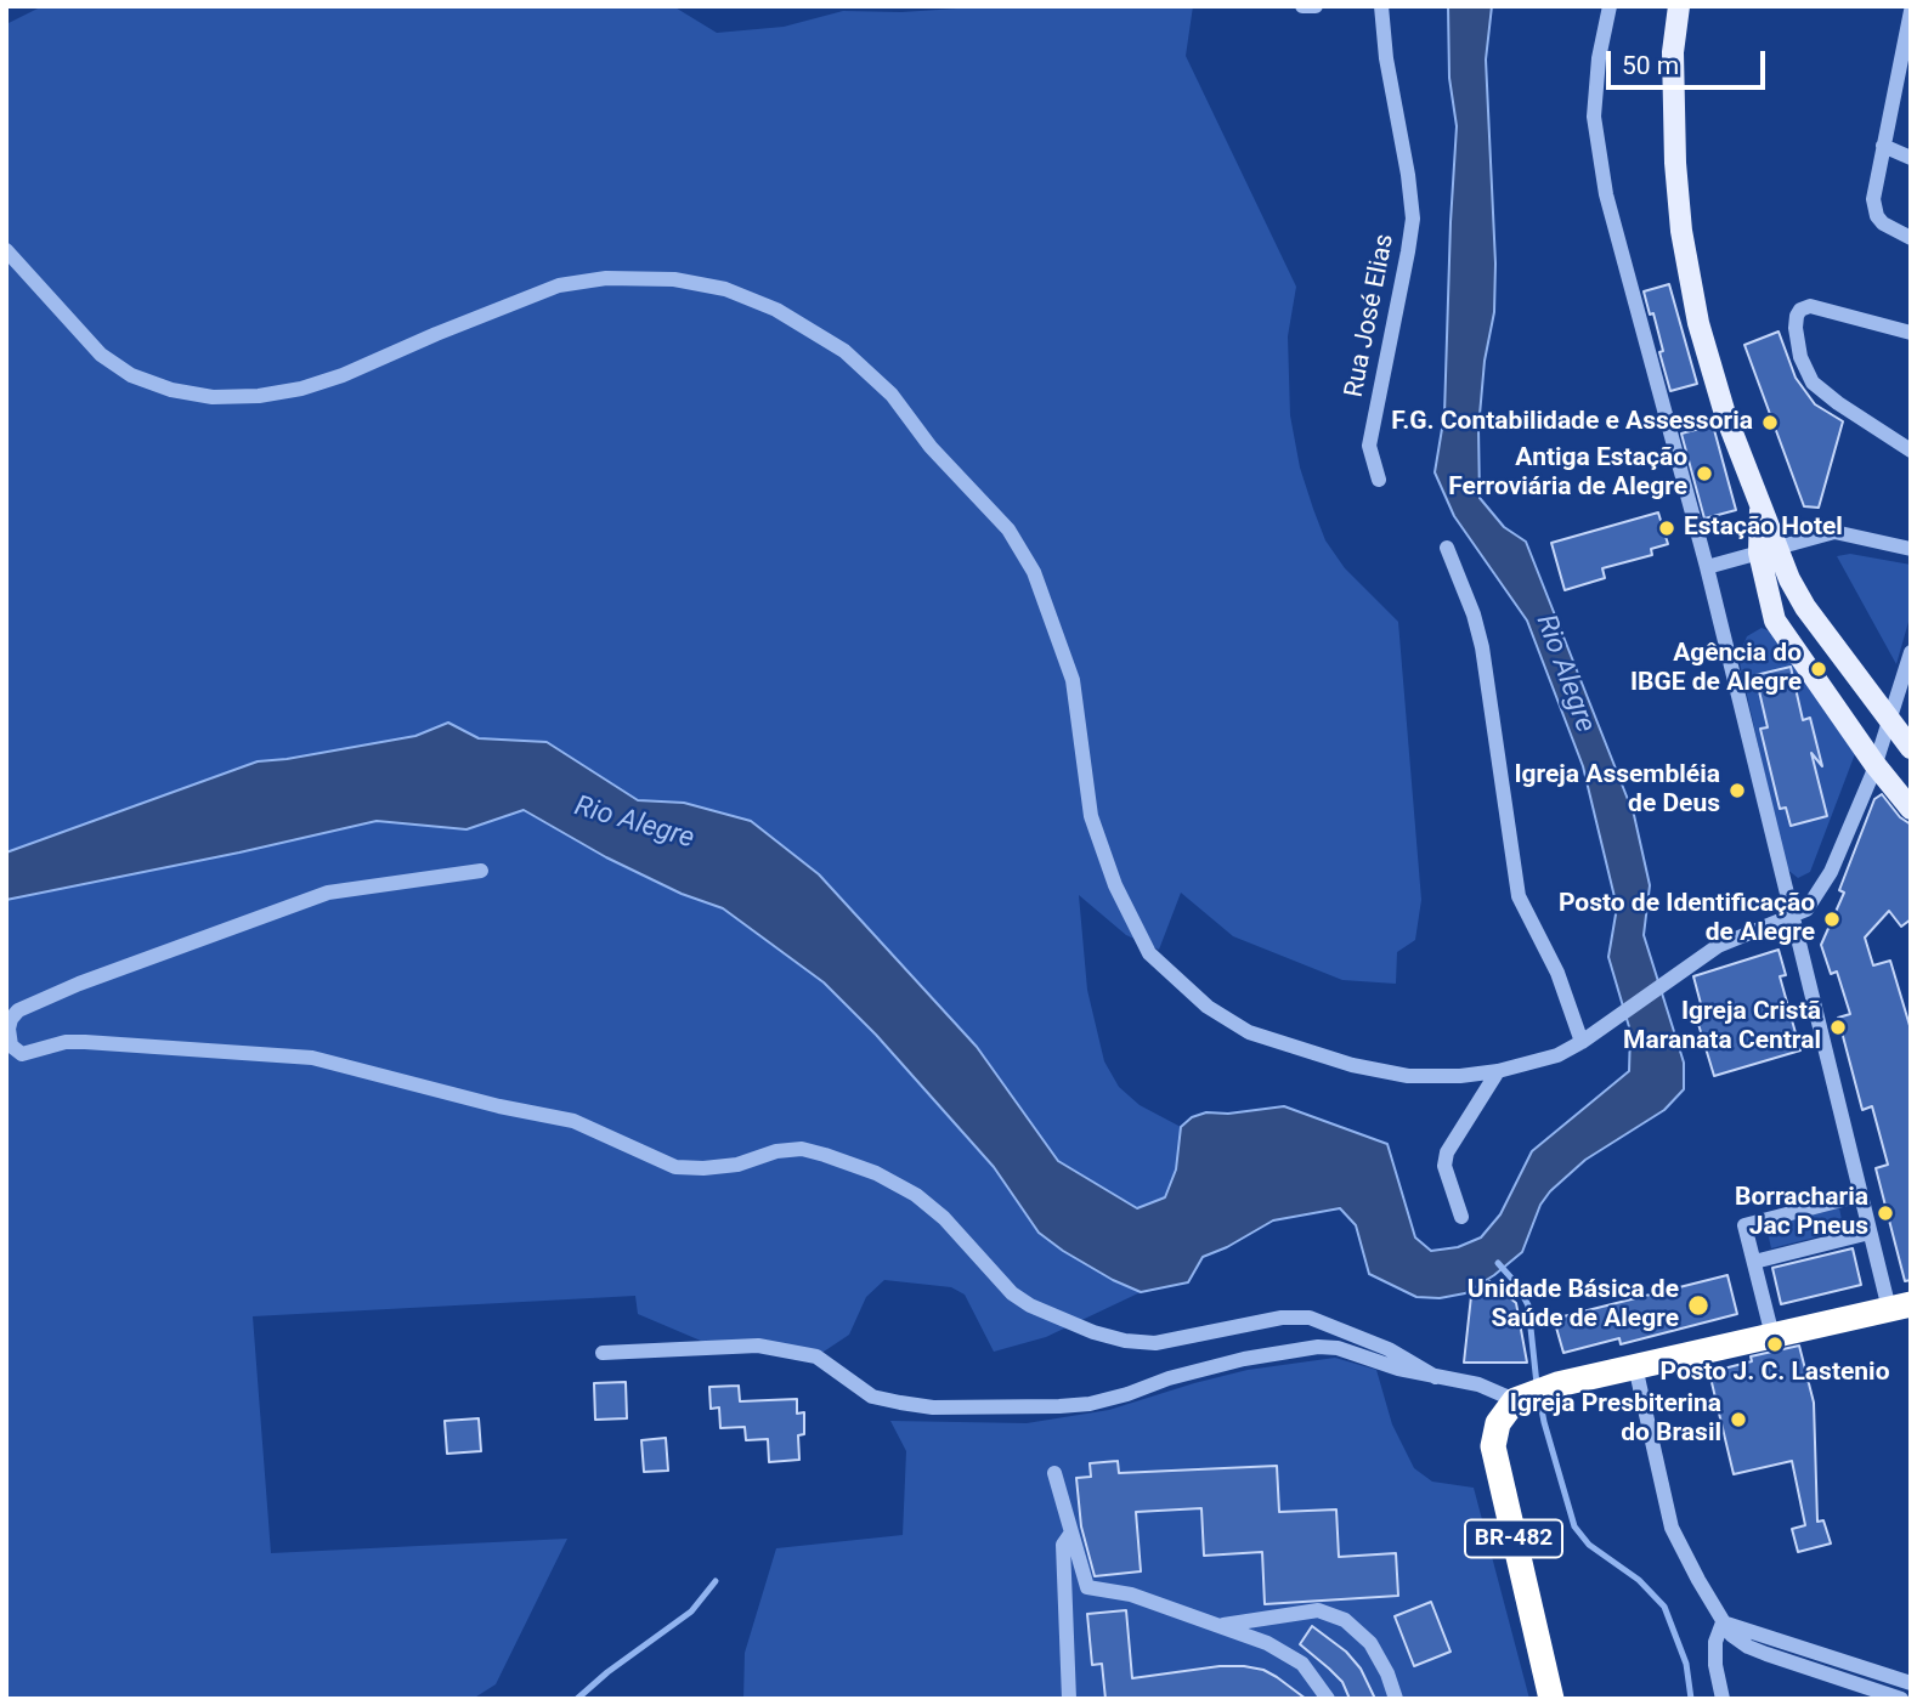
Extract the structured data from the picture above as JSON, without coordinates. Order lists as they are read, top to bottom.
{
  "streets": {
    "highway": ["BR-482"],
    "street": ["Rua José Elias"]
  },
  "water": ["Rio Alegre"],
  "places": [
    "F.G. Contabilidade e Assessoria",
    "Antiga Estação Ferroviária de Alegre",
    "Estação Hotel",
    "Agência do IBGE de Alegre",
    "Igreja Assembléia de Deus",
    "Posto de Identificação de Alegre",
    "Igreja Cristã Maranata Central",
    "Borracharia Jac Pneus",
    "Unidade Básica de Saúde de Alegre",
    "Posto J. C. Lastenio",
    "Igreja Presbiterina do Brasil"
  ],
  "scale_bar": "50 m"
}
